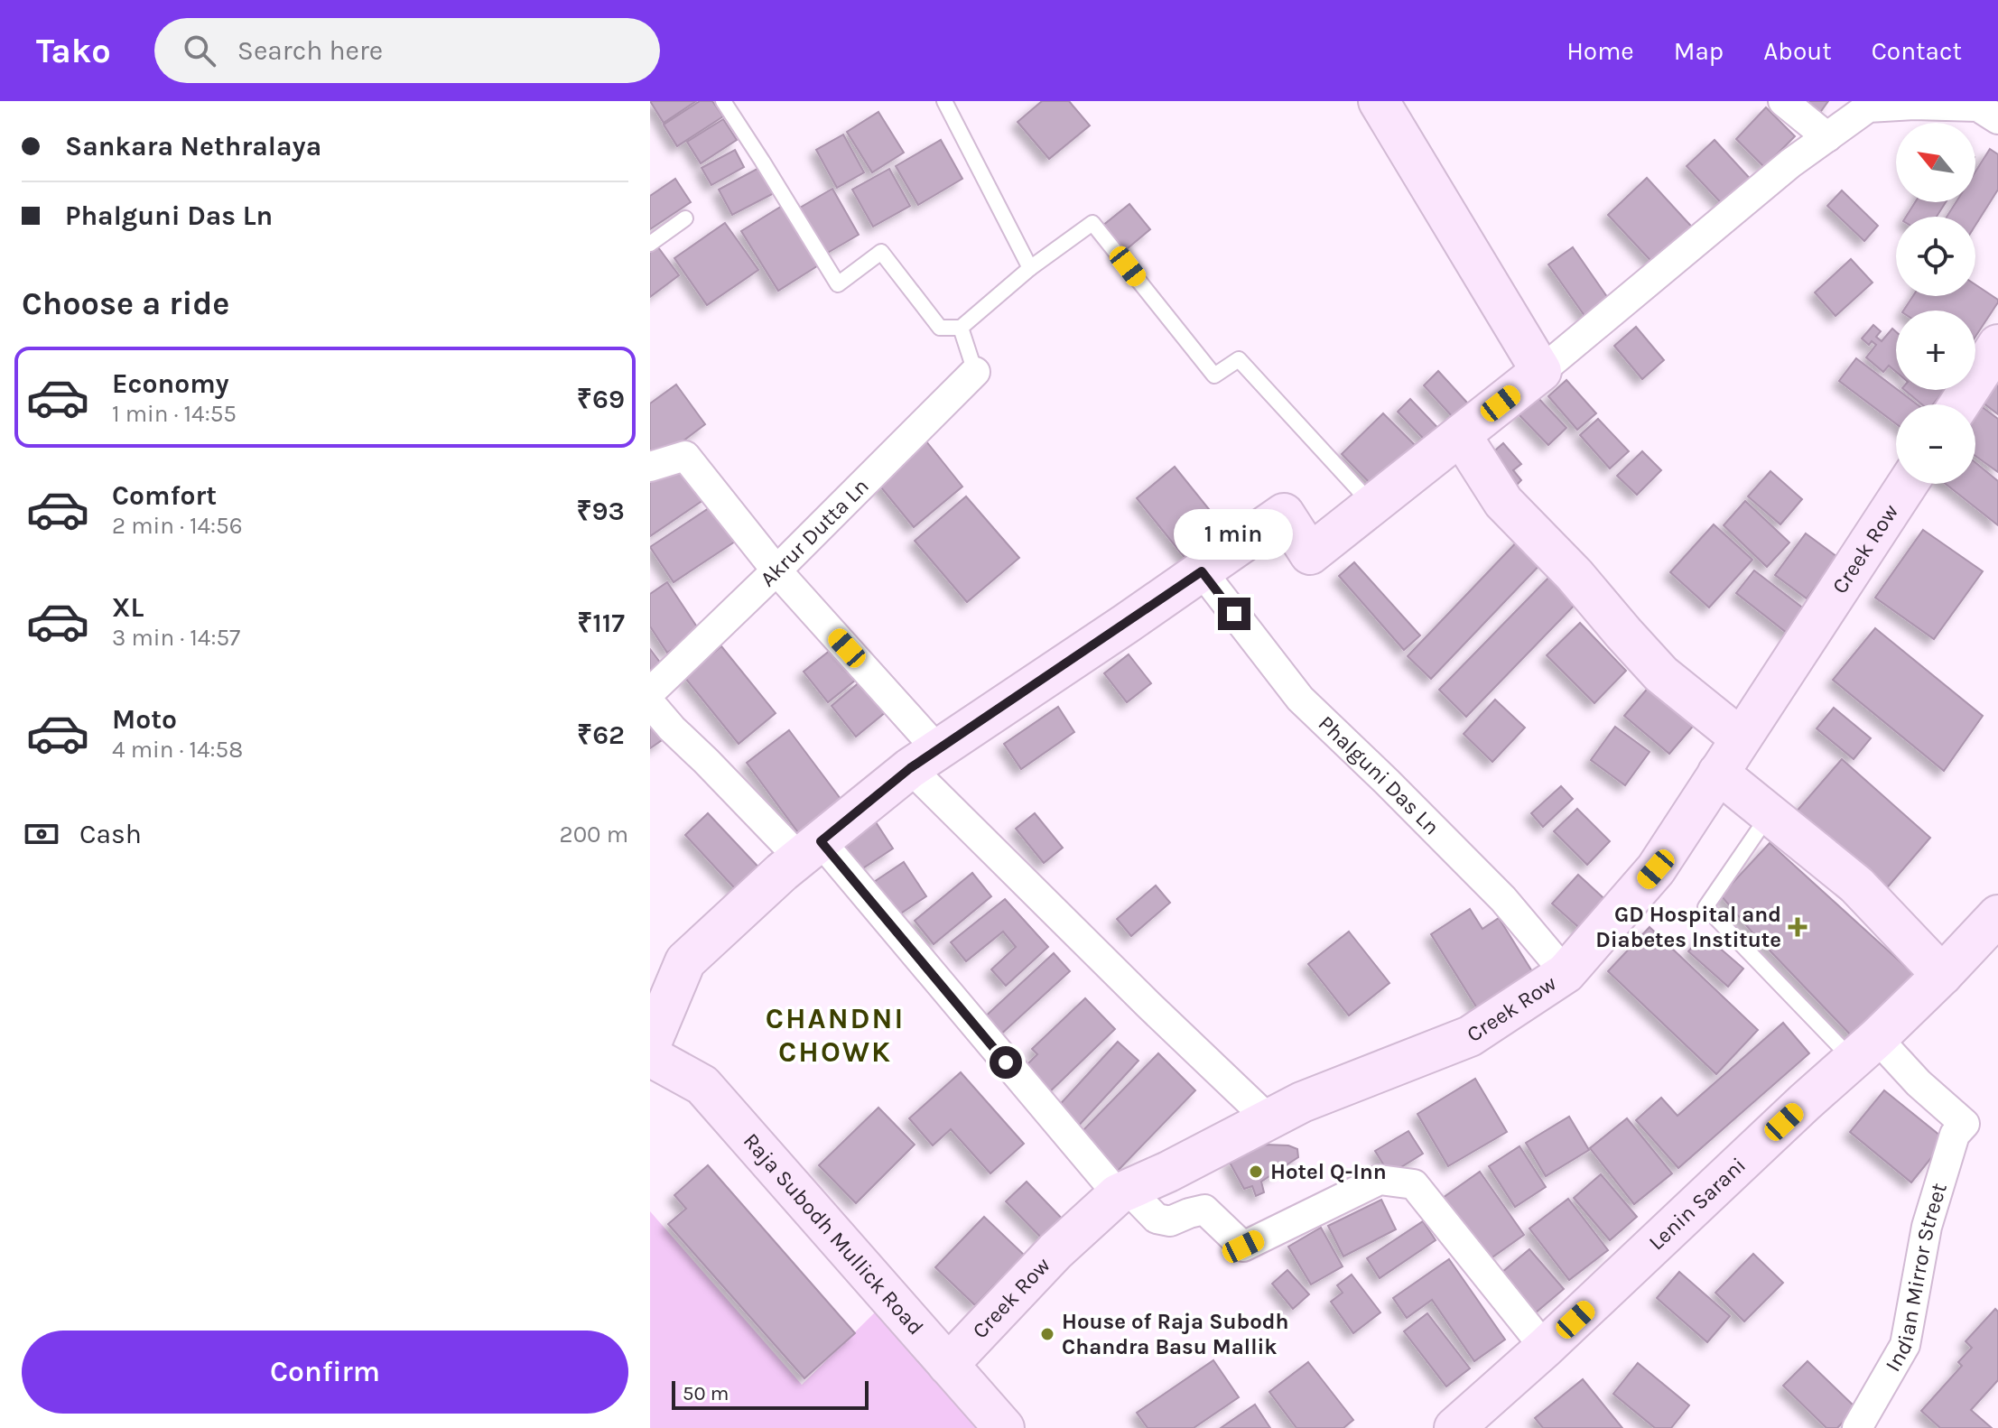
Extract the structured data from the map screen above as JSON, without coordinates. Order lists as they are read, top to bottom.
{
  "streets": {
    "street": [
      "Akrur Dutta Ln",
      "Creek Row",
      "Phalguni Das Ln",
      "Lenin Sarani",
      "Raja Subodh Mullick Road",
      "Indian Mirror Street"
    ]
  },
  "crossings": [
    ["Creek Row", "Phalguni Das Ln"],
    ["Creek Row", "Raja Subodh Mullick Road"],
    ["Lenin Sarani", "Indian Mirror Street"]
  ],
  "districts": ["CHANDNI CHOWK"],
  "places": {
    "health": ["GD Hospital and Diabetes Institute"],
    "other": ["Hotel Q-Inn", "House of Raja Subodh Chandra Basu Mallik"]
  },
  "scale_bar": "50 m",
  "north": "top left",
  "page": {
    "header": "Tako",
    "search": "Search here",
    "nav": [
      "Home",
      "Map",
      "About",
      "Contact"
    ],
    "banner": ["Sankara Nethralaya", "Phalguni Das Ln"],
    "map_buttons": ["+", "−"],
    "heading": "Choose a ride",
    "list": [
      {
        "name": "Economy",
        "note": "1 min · 14:55",
        "value": "₹69"
      },
      {
        "name": "Comfort",
        "note": "2 min · 14:56",
        "value": "₹93"
      },
      {
        "name": "XL",
        "note": "3 min · 14:57",
        "value": "₹117"
      },
      {
        "name": "Moto",
        "note": "4 min · 14:58",
        "value": "₹62"
      }
    ],
    "bubble": "1 min",
    "pay": ["Cash", "200 m"],
    "buttons": "Confirm",
    "scale": "50 m"
  }
}
